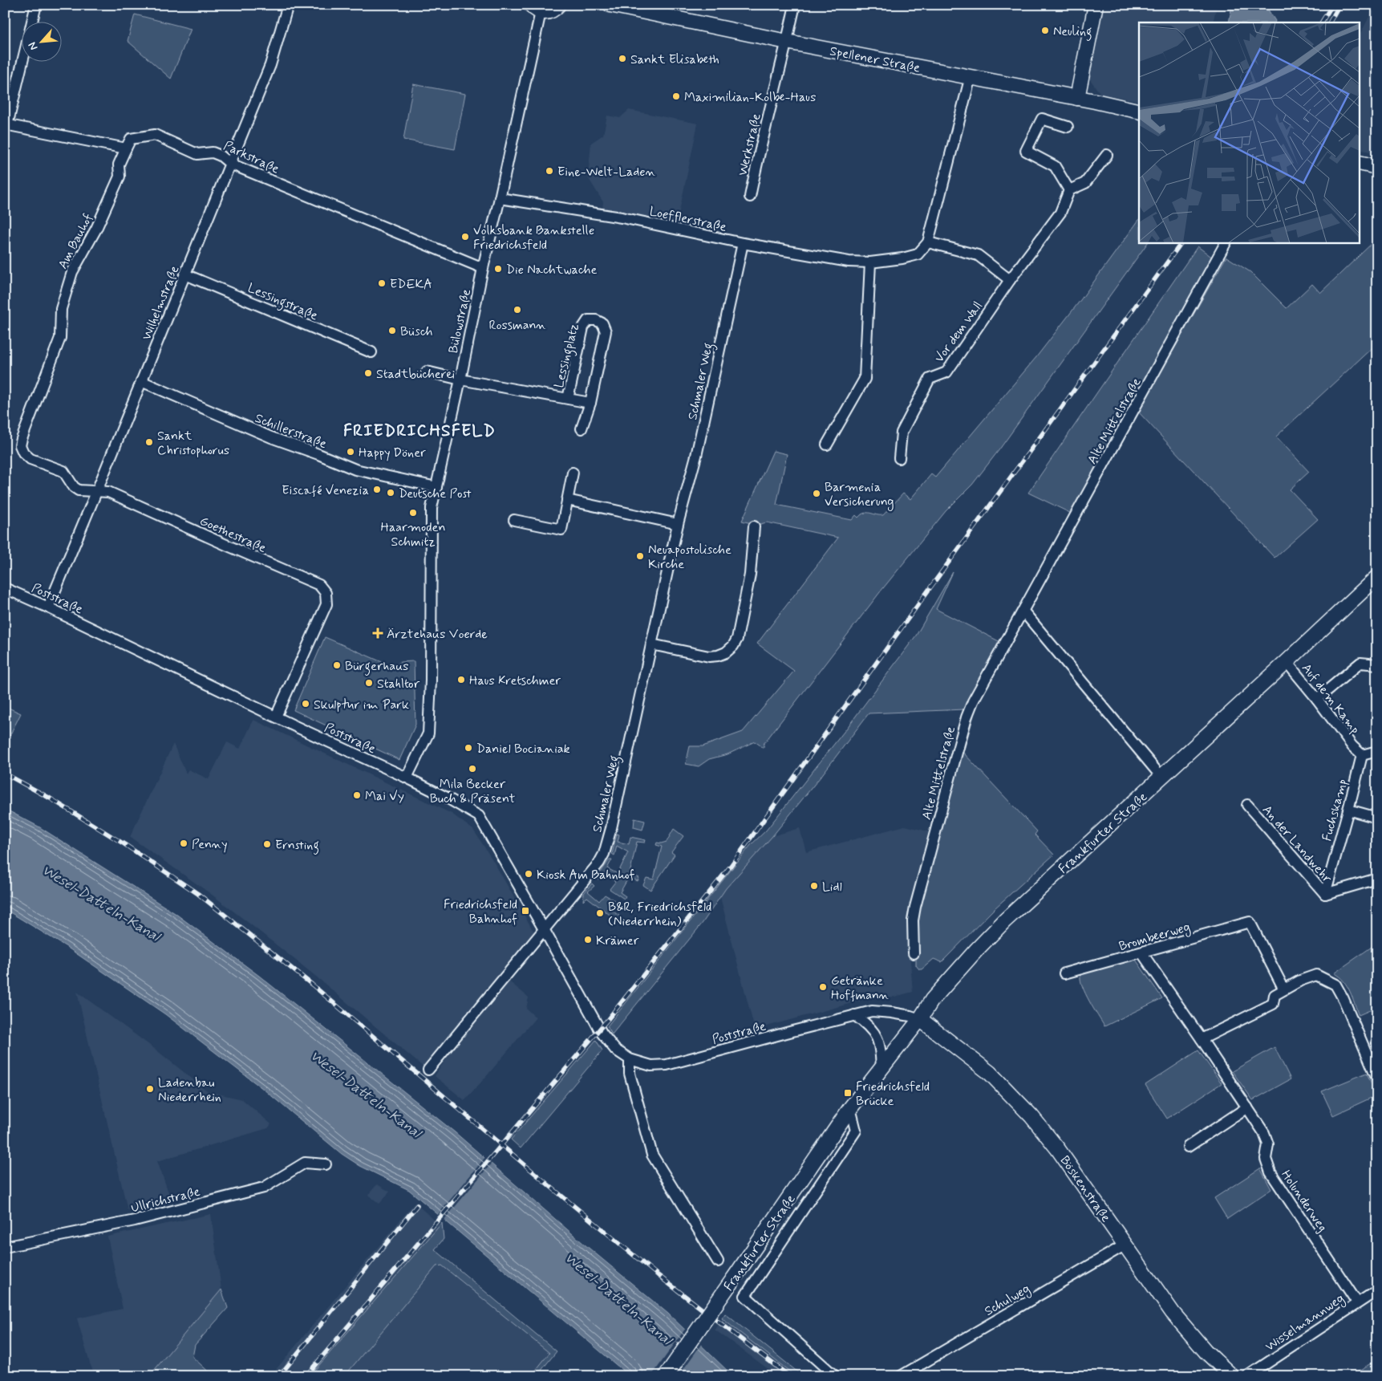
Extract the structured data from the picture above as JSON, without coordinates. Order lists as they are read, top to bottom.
{
  "streets": {
    "main road": ["Spellener Straße", "Frankfurter Straße", "Böskenstraße"],
    "street": [
      "Werkstraße",
      "Parkstraße",
      "Loefflerstraße",
      "Am Bauhof",
      "Lessingstraße",
      "Wilhelmstraße",
      "Bülowstraße",
      "Vor dem Wall",
      "Lessingplatz",
      "Schmaler Weg",
      "Alte Mittelstraße",
      "Schillerstraße",
      "Goethestraße",
      "Poststraße",
      "Auf dem Kamp",
      "Fuchskamp",
      "An der Landwehr",
      "Brombeerweg",
      "Ullrichstraße",
      "Holunderweg",
      "Schulweg",
      "Wisselmannweg"
    ]
  },
  "crossings": [
    ["Spellener Straße", "Werkstraße"],
    ["Parkstraße", "Am Bauhof"],
    ["Parkstraße", "Wilhelmstraße"],
    ["Parkstraße", "Bülowstraße"],
    ["Loefflerstraße", "Bülowstraße"],
    ["Loefflerstraße", "Schmaler Weg"],
    ["Am Bauhof", "Goethestraße"],
    ["Lessingstraße", "Wilhelmstraße"],
    ["Wilhelmstraße", "Schillerstraße"],
    ["Wilhelmstraße", "Goethestraße"],
    ["Wilhelmstraße", "Poststraße"],
    ["Bülowstraße", "Lessingplatz"],
    ["Bülowstraße", "Schillerstraße"],
    ["Bülowstraße", "Poststraße"],
    ["Schmaler Weg", "Poststraße"],
    ["Goethestraße", "Poststraße"],
    ["Poststraße", "Frankfurter Straße"],
    ["Poststraße", "Böskenstraße"],
    ["Auf dem Kamp", "Fuchskamp"],
    ["Auf dem Kamp", "Frankfurter Straße"],
    ["Fuchskamp", "An der Landwehr"],
    ["Frankfurter Straße", "Böskenstraße"],
    ["Brombeerweg", "Holunderweg"],
    ["Böskenstraße", "Schulweg"],
    ["Holunderweg", "Wisselmannweg"]
  ],
  "districts": ["FRIEDRICHSFELD"],
  "water": ["Wesel-Datteln-Kanal"],
  "places": {
    "other": [
      "Neuling",
      "Sankt Elisabeth",
      "Maximilian-Kolbe-Haus",
      "Eine-Welt-Laden",
      "Volksbank Bankstelle Friedrichsfeld",
      "Die Nachtwache",
      "EDEKA",
      "Rossmann",
      "Büsch",
      "Stadtbücherei",
      "Sankt Christophorus",
      "Happy Döner",
      "Eiscafé Venezia",
      "Deutsche Post",
      "Barmenia Versicherung",
      "Haarmoden Schmitz",
      "Neuapostolische Kirche",
      "Bürgerhaus",
      "Haus Kretschmer",
      "Stahltor",
      "Skulptur im Park",
      "Daniel Bocianiak",
      "Mila Becker Buch & Präsent",
      "Mai Vy",
      "Penny",
      "Ernsting",
      "Kiosk Am Bahnhof",
      "Lidl",
      "B&R, Friedrichsfeld (Niederrhein)",
      "Krämer",
      "Getränke Hoffmann",
      "Ladenbau Niederrhein"
    ],
    "health": ["Ärztehaus Voerde"],
    "transit": ["Friedrichsfeld Bahnhof", "Friedrichsfeld Brücke"]
  },
  "north": "bottom left"
}
